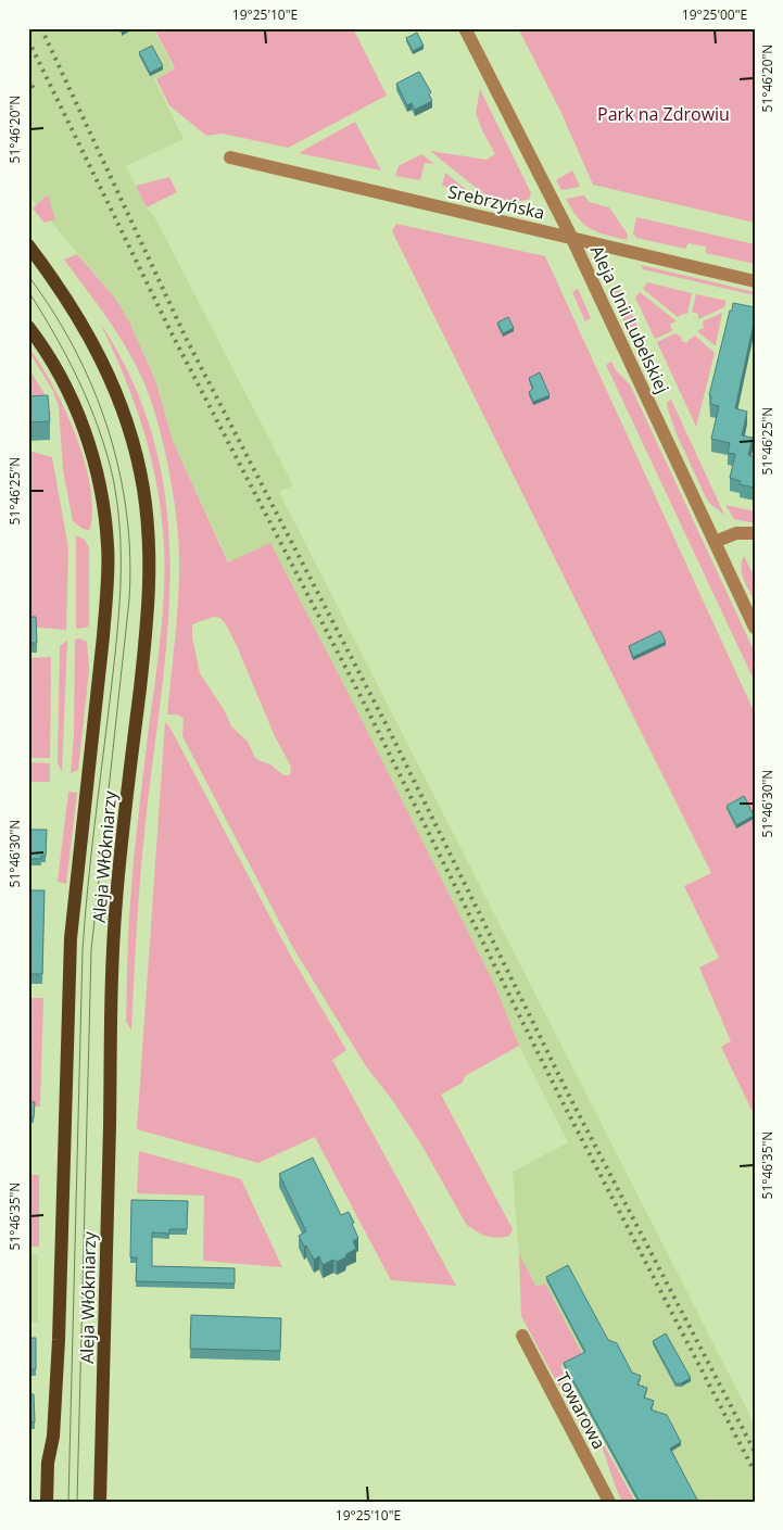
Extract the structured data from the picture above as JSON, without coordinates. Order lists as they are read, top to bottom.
{
  "streets": {
    "main road": ["Aleja Włókniarzy"],
    "street": ["Srebrzyńska", "Aleja Unii Lubelskiej", "Towarowa"]
  },
  "crossings": [
    ["Srebrzyńska", "Aleja Unii Lubelskiej"]
  ],
  "parks": ["Park na Zdrowiu"],
  "coordinates": [
    "19°25'10\"E",
    "19°25'00\"E",
    "51°46'20\"N",
    "51°46'25\"N",
    "51°46'30\"N",
    "51°46'35\"N"
  ]
}
